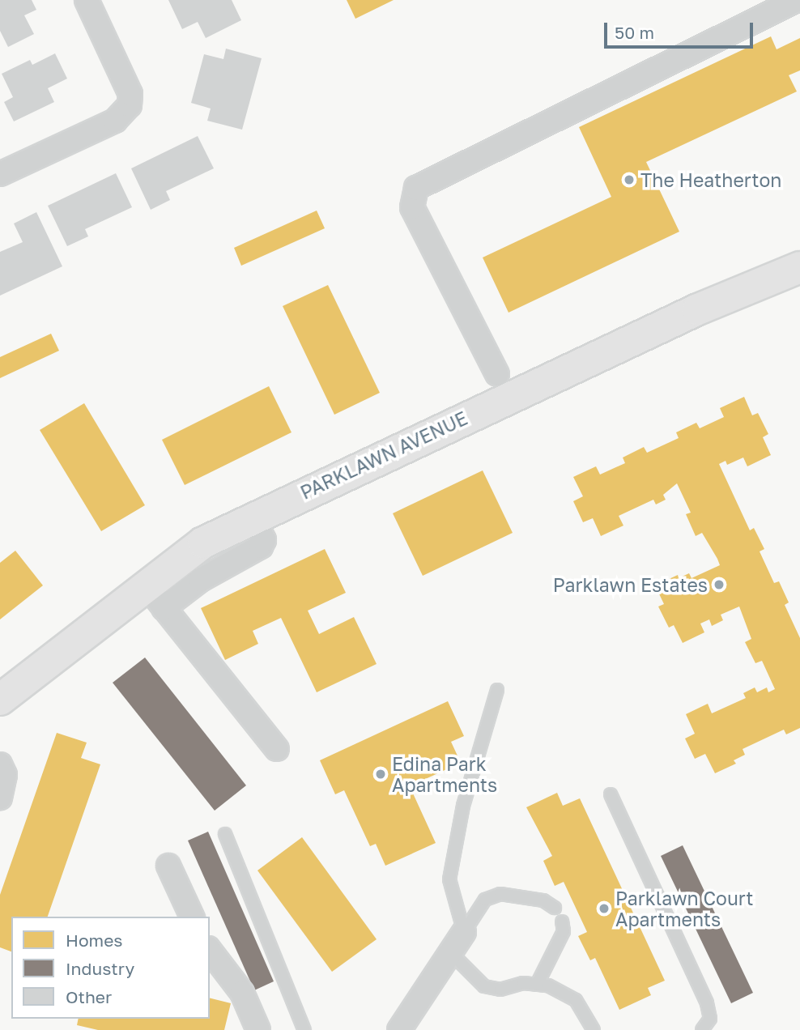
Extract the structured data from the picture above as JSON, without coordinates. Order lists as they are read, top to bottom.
{
  "streets": {
    "street": ["PARKLAWN AVENUE"]
  },
  "places": [
    "The Heatherton",
    "Parklawn Estates",
    "Edina Park Apartments",
    "Parklawn Court Apartments"
  ],
  "legend": ["Homes", "Industry", "Other"],
  "scale_bar": "50 m"
}
